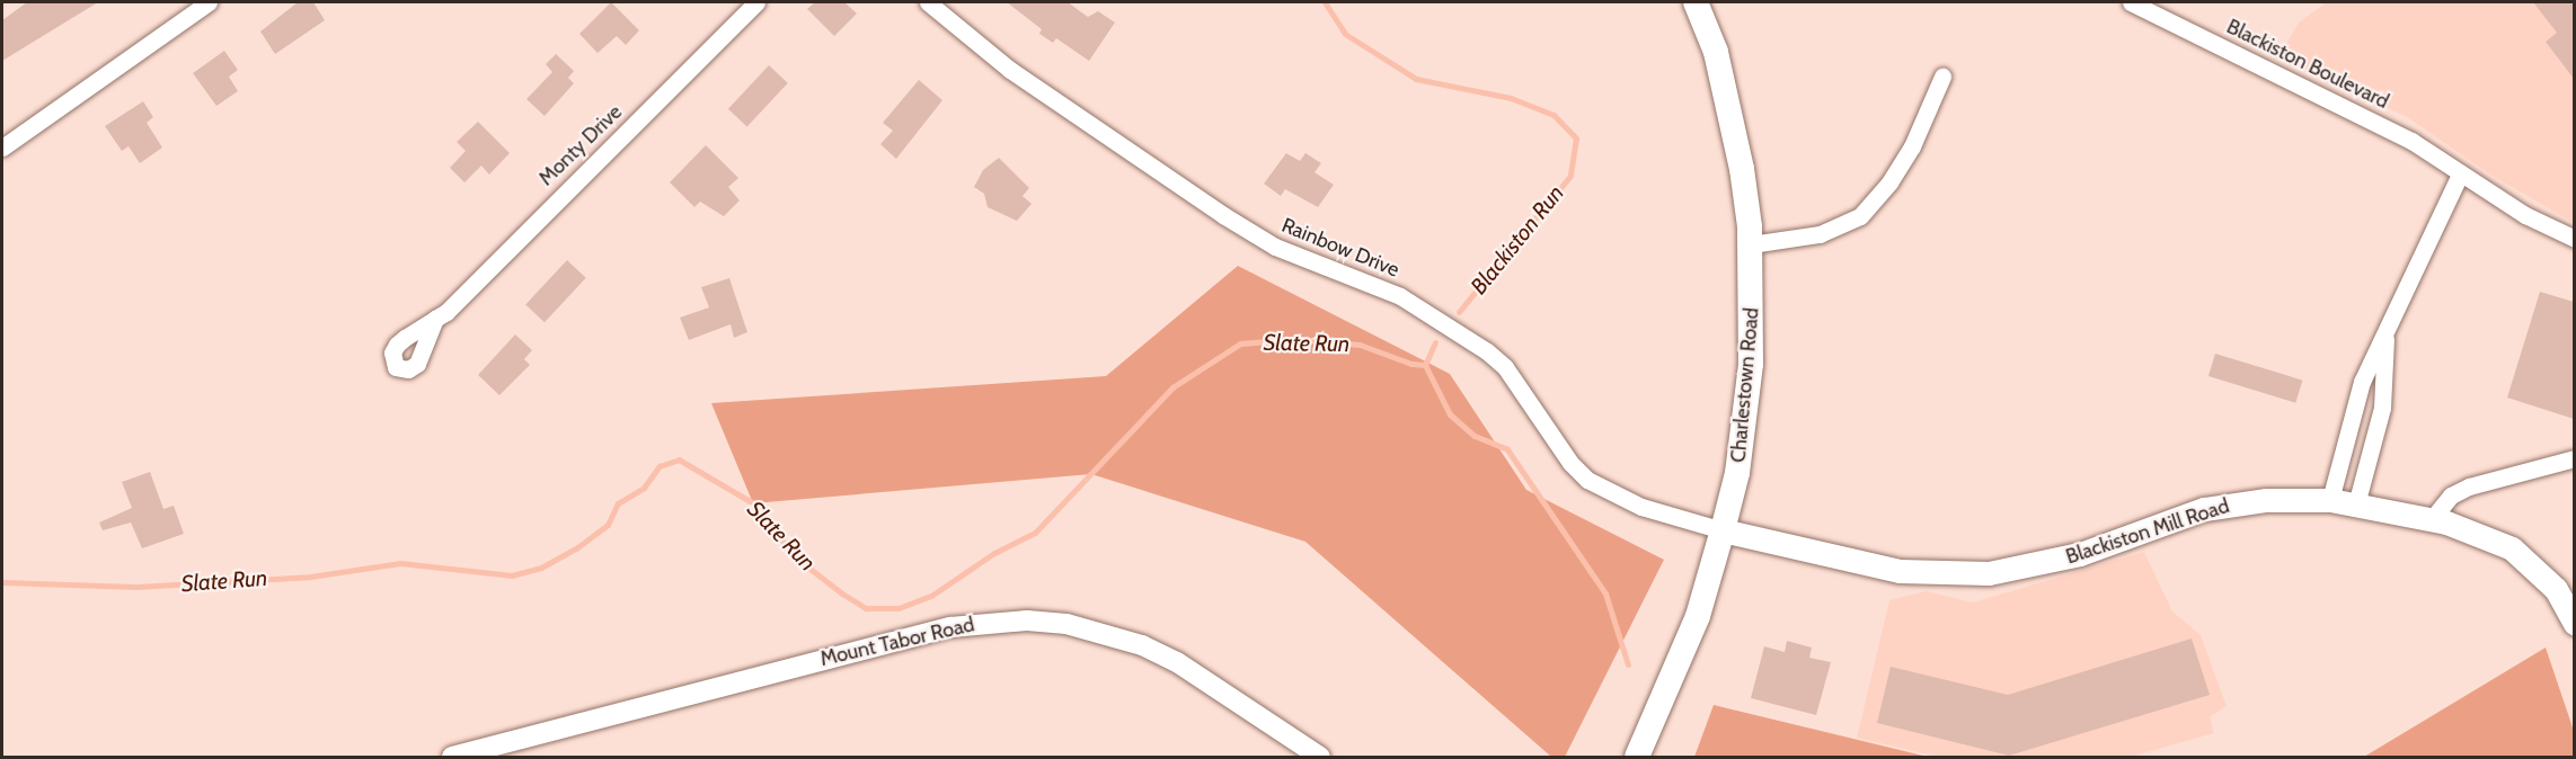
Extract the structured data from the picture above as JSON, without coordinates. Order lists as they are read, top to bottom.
{
  "streets": {
    "main road": ["Charlestown Road", "Blackiston Mill Road"],
    "street": [
      "Blackiston Boulevard",
      "Monty Drive",
      "Rainbow Drive",
      "Mount Tabor Road"
    ]
  },
  "crossings": [
    ["Rainbow Drive", "Charlestown Road"],
    ["Rainbow Drive", "Blackiston Mill Road"],
    ["Charlestown Road", "Blackiston Mill Road"]
  ],
  "water": ["Blackiston Run", "Slate Run"]
}
